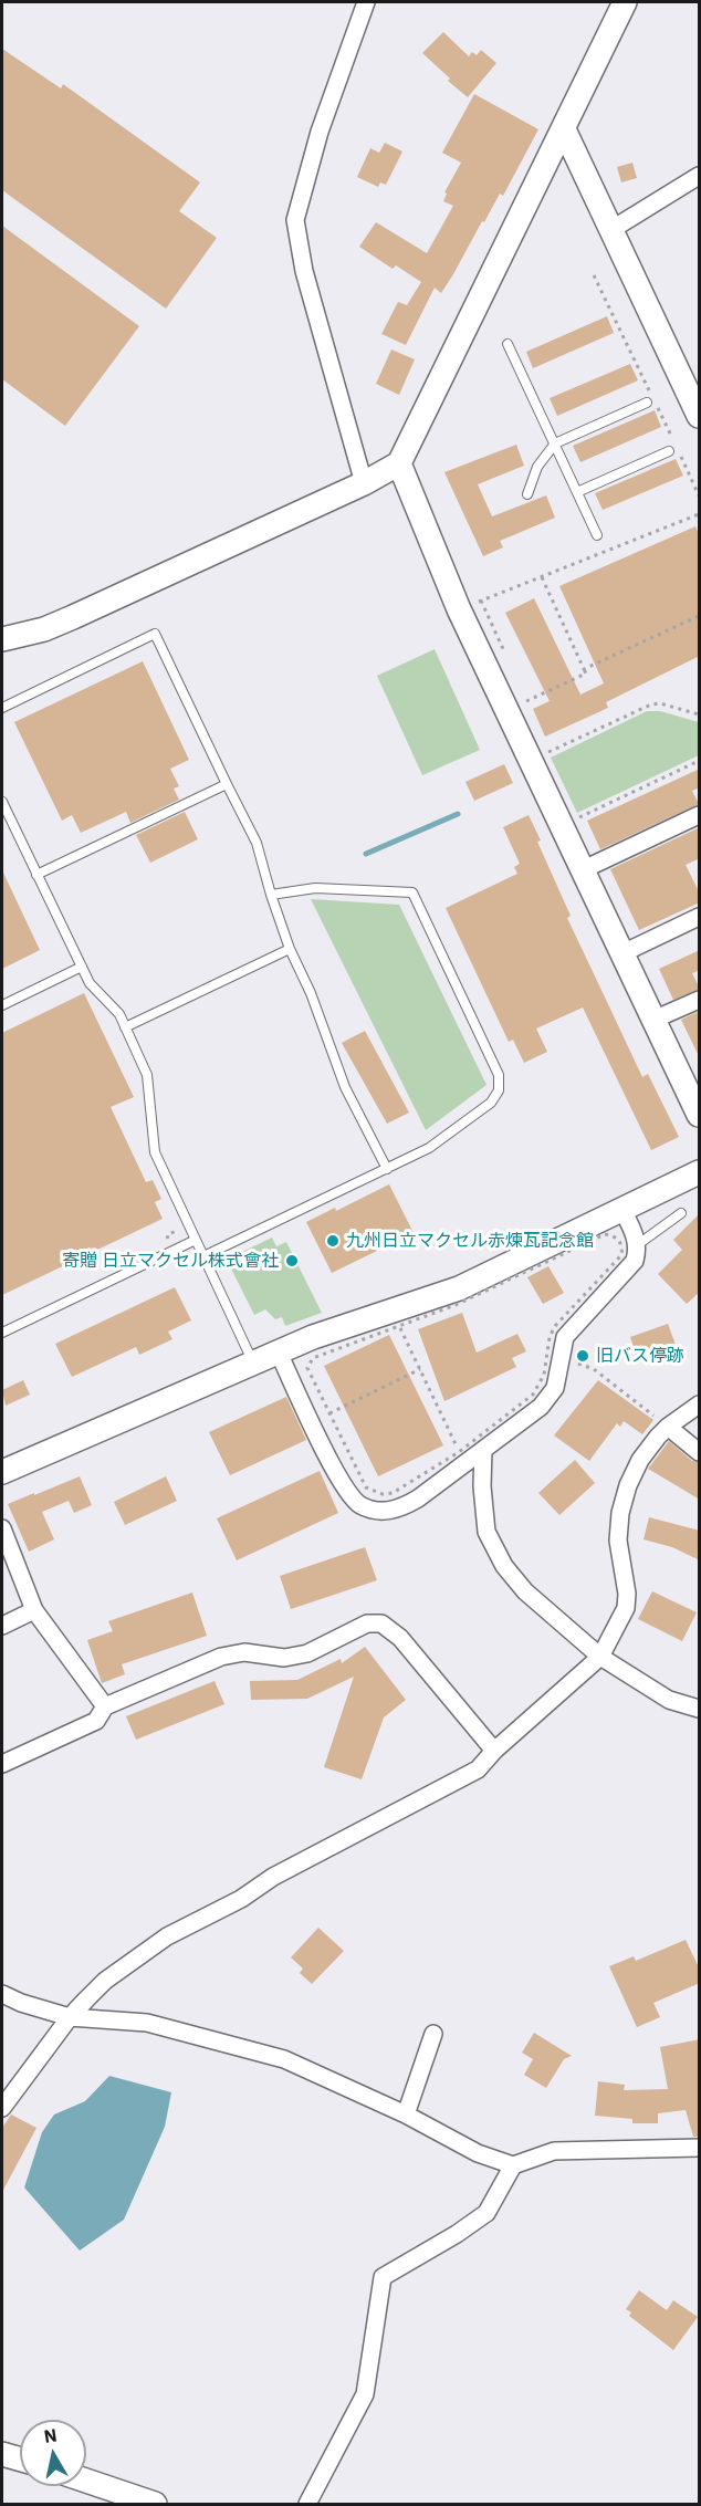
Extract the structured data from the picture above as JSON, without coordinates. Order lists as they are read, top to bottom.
{
  "places": ["九州日立マクセル赤煉瓦記念館", "寄贈 日立マクセル株式會社", "旧バス停跡"],
  "north": "top"
}
